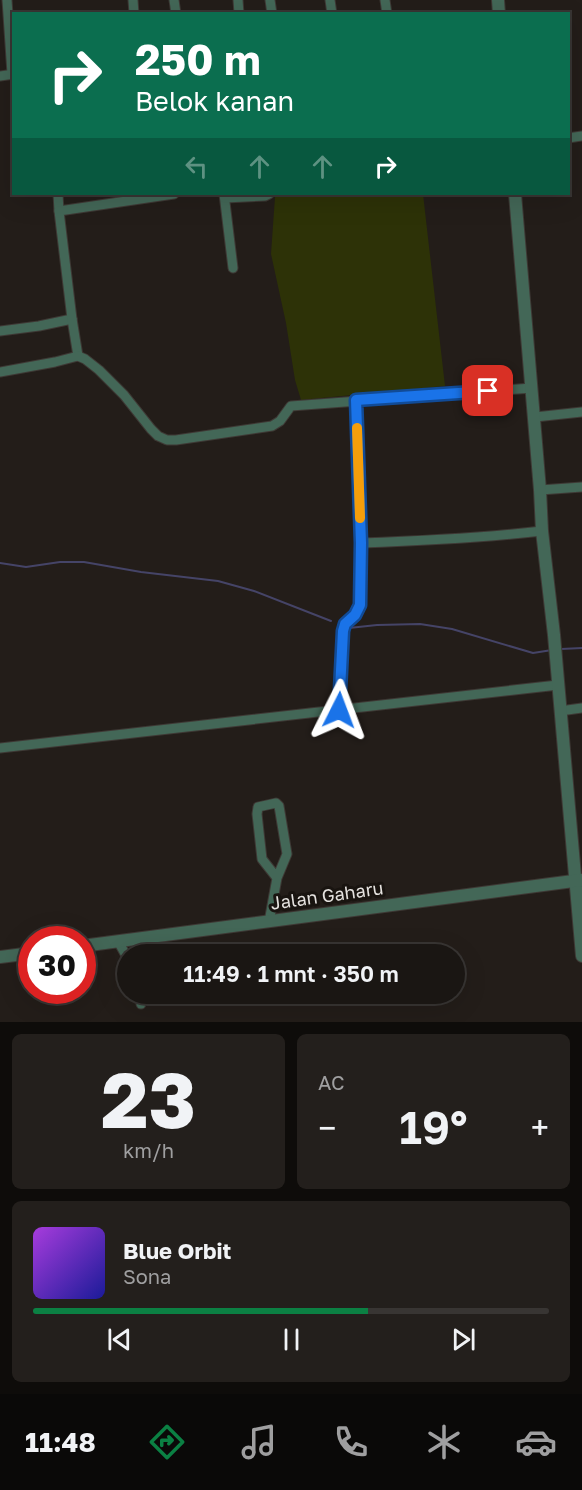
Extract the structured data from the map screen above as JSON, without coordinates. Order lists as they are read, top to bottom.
{
  "streets": {
    "street": ["Jalan Gaharu"]
  },
  "page": {
    "turn": ["250 m", "Belok kanan"],
    "limit": "30",
    "trip": "11:49 · 1 mnt · 350 m",
    "tile": [
      ["23", "km/h"],
      "AC"
    ],
    "heat": ["−", "19°", "+"],
    "song": ["Blue Orbit", "Sona"],
    "tabs": "11:48"
  }
}
